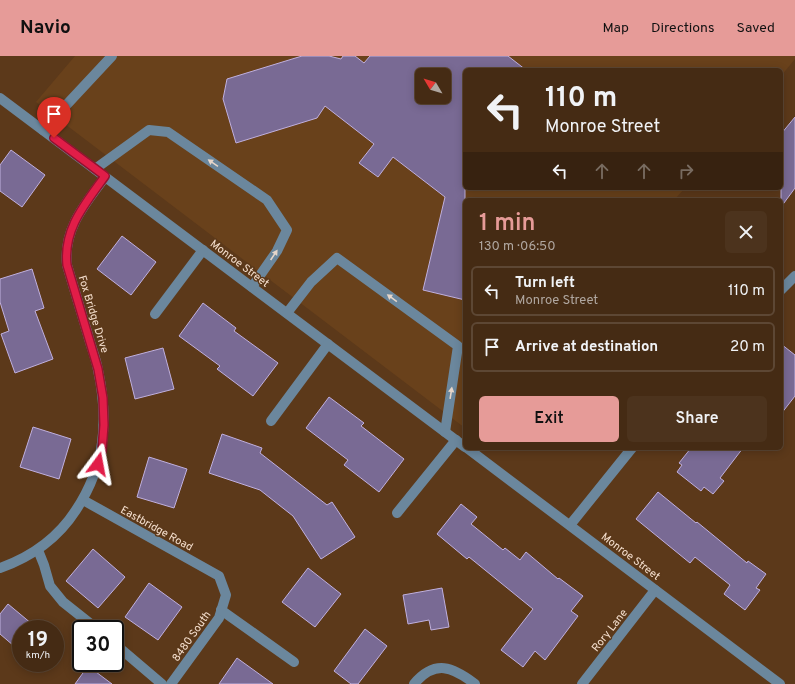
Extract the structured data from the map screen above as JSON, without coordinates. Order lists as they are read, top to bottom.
{
  "streets": {
    "street": [
      "Monroe Street",
      "Fox Bridge Drive",
      "Eastbridge Road",
      "Rory Lane",
      "8480 South"
    ]
  },
  "crossings": [
    ["Monroe Street", "Fox Bridge Drive"],
    ["Monroe Street", "Rory Lane"],
    ["Fox Bridge Drive", "Eastbridge Road"],
    ["Eastbridge Road", "8480 South"]
  ],
  "north": "top left",
  "page": {
    "header": "Navio",
    "nav": ["Map", "Directions", "Saved"],
    "turn": ["110 m", "Monroe Street"],
    "heading": ["1 min", "130 m · 06:50"],
    "list": [
      {
        "name": "Turn left",
        "note": "Monroe Street",
        "value": "110 m"
      },
      {
        "name": "Arrive at destination",
        "value": "20 m"
      }
    ],
    "buttons": ["Exit", "Share"],
    "speed": "19 km/h",
    "limit": "30"
  }
}
